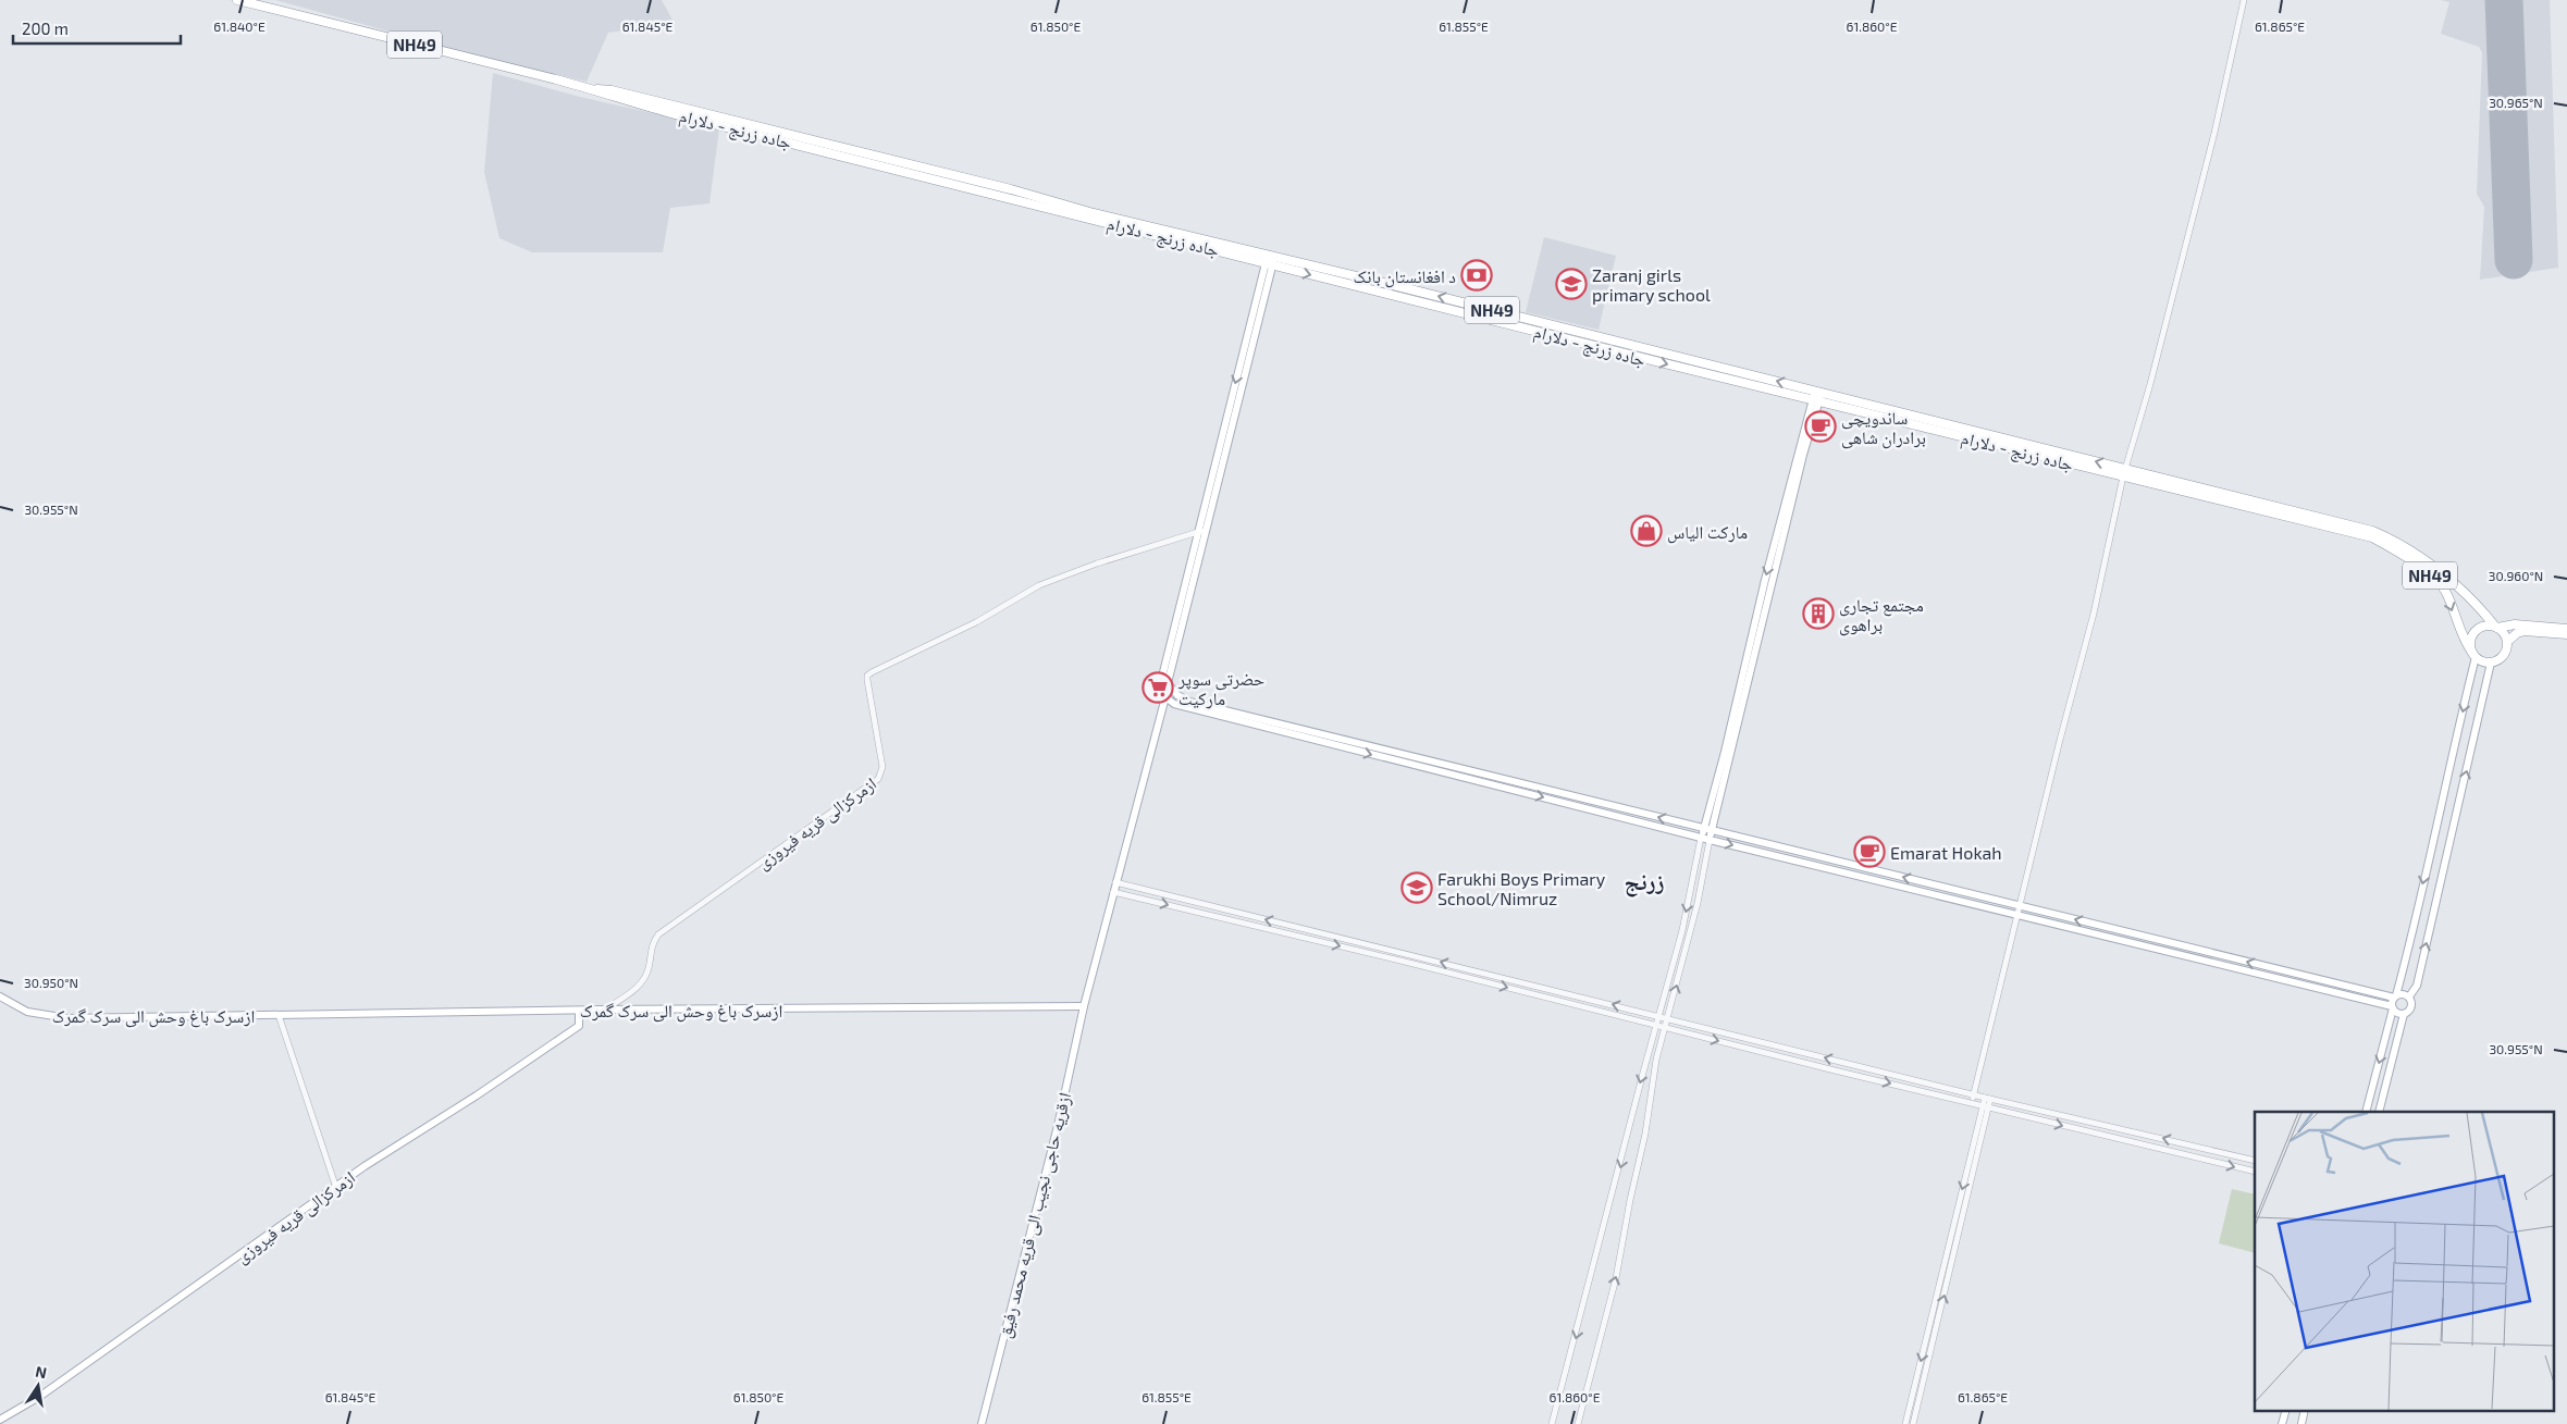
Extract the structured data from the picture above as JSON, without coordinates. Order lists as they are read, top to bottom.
{
  "streets": {
    "highway": ["NH49", "جاده زرنج - دلارام"],
    "main road": ["ازمرکزالی قریه فیروزی", "ازسرک باغ وحش الی سرک گمرک", "ازقریه حاجی نجیب الی قریه محمد رفیق"]
  },
  "crossings": [
    ["NH49", "جاده زرنج - دلارام"],
    ["ازمرکزالی قریه فیروزی", "ازسرک باغ وحش الی سرک گمرک"],
    ["ازسرک باغ وحش الی سرک گمرک", "ازقریه حاجی نجیب الی قریه محمد رفیق"]
  ],
  "districts": ["زرنج"],
  "places": {
    "bank": ["د افغانستان بانک"],
    "school or university": ["Zaranj girls primary school", "Farukhi Boys Primary School/Nimruz"],
    "cafe": ["ساندویچی برادران شاهی", "Emarat Hokah"],
    "shop": ["مارکت الیاس"],
    "building": ["مجتمع تجاری براهوی"],
    "supermarket": ["حضرتی سوپر مارکیت"]
  },
  "scale_bar": "200 m",
  "north": "top",
  "coordinates": [
    "61.840°E",
    "61.845°E",
    "61.850°E",
    "61.855°E",
    "61.860°E",
    "61.865°E",
    "30.965°N",
    "30.955°N",
    "30.960°N",
    "30.950°N"
  ]
}
